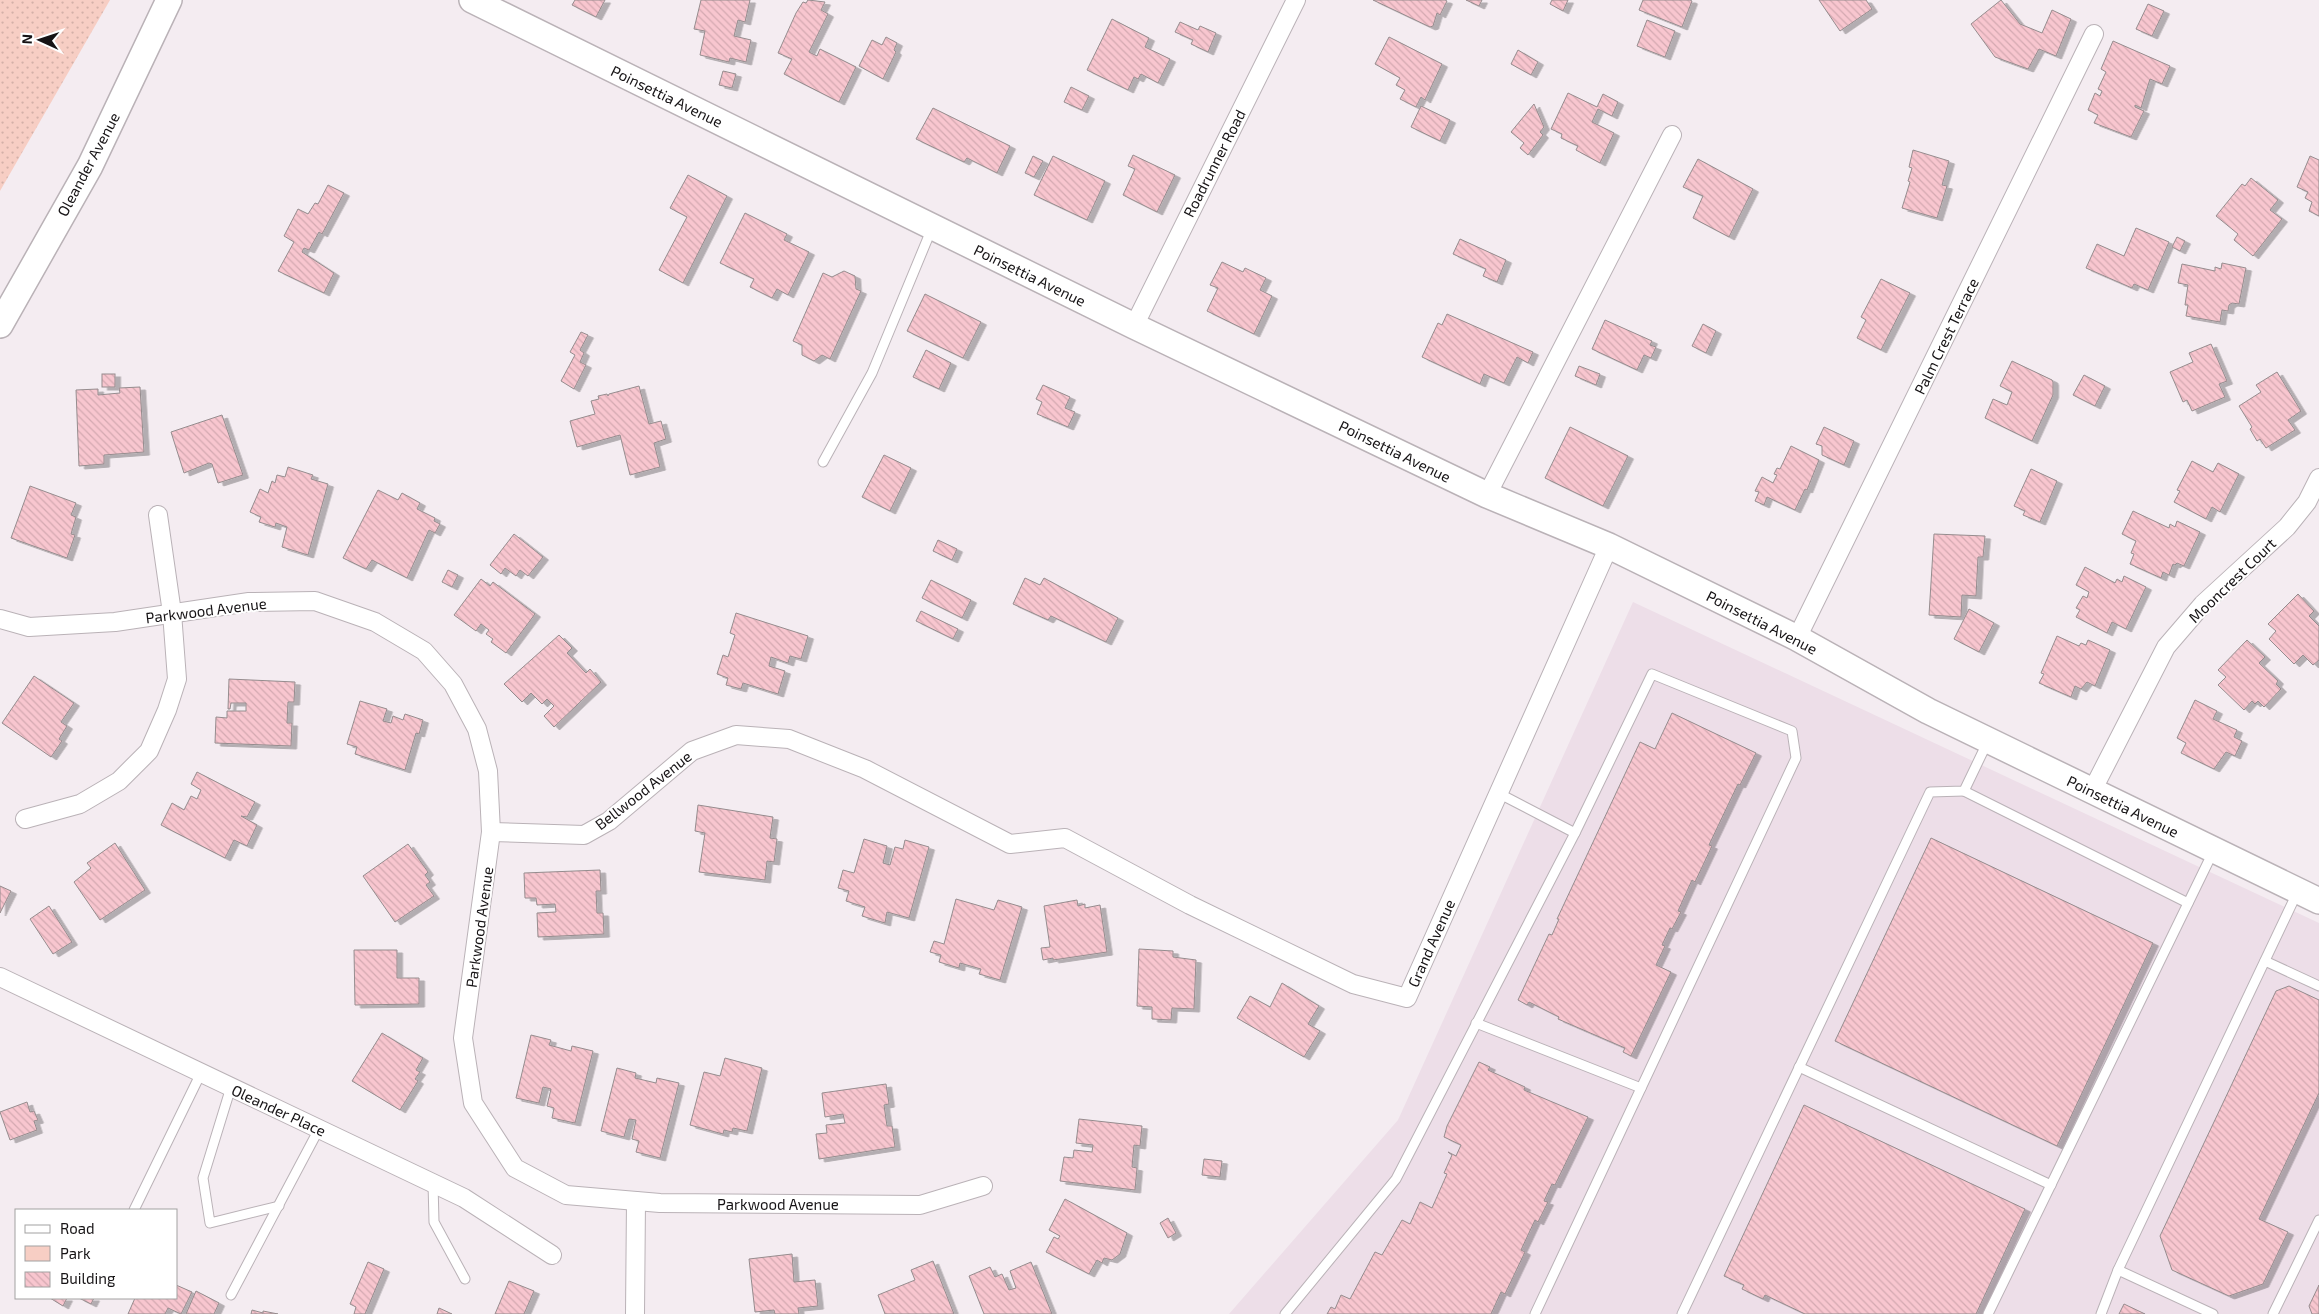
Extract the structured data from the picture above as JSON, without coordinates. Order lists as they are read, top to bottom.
{
  "streets": {
    "street": [
      "Poinsettia Avenue",
      "Roadrunner Road",
      "Oleander Avenue",
      "Palm Crest Terrace",
      "Mooncrest Court",
      "Parkwood Avenue",
      "Bellwood Avenue",
      "Grand Avenue",
      "Oleander Place"
    ]
  },
  "crossings": [
    ["Poinsettia Avenue", "Roadrunner Road"],
    ["Poinsettia Avenue", "Palm Crest Terrace"],
    ["Poinsettia Avenue", "Mooncrest Court"],
    ["Poinsettia Avenue", "Grand Avenue"],
    ["Parkwood Avenue", "Bellwood Avenue"],
    ["Bellwood Avenue", "Grand Avenue"]
  ],
  "legend": ["Road", "Park", "Building"],
  "north": "left"
}
